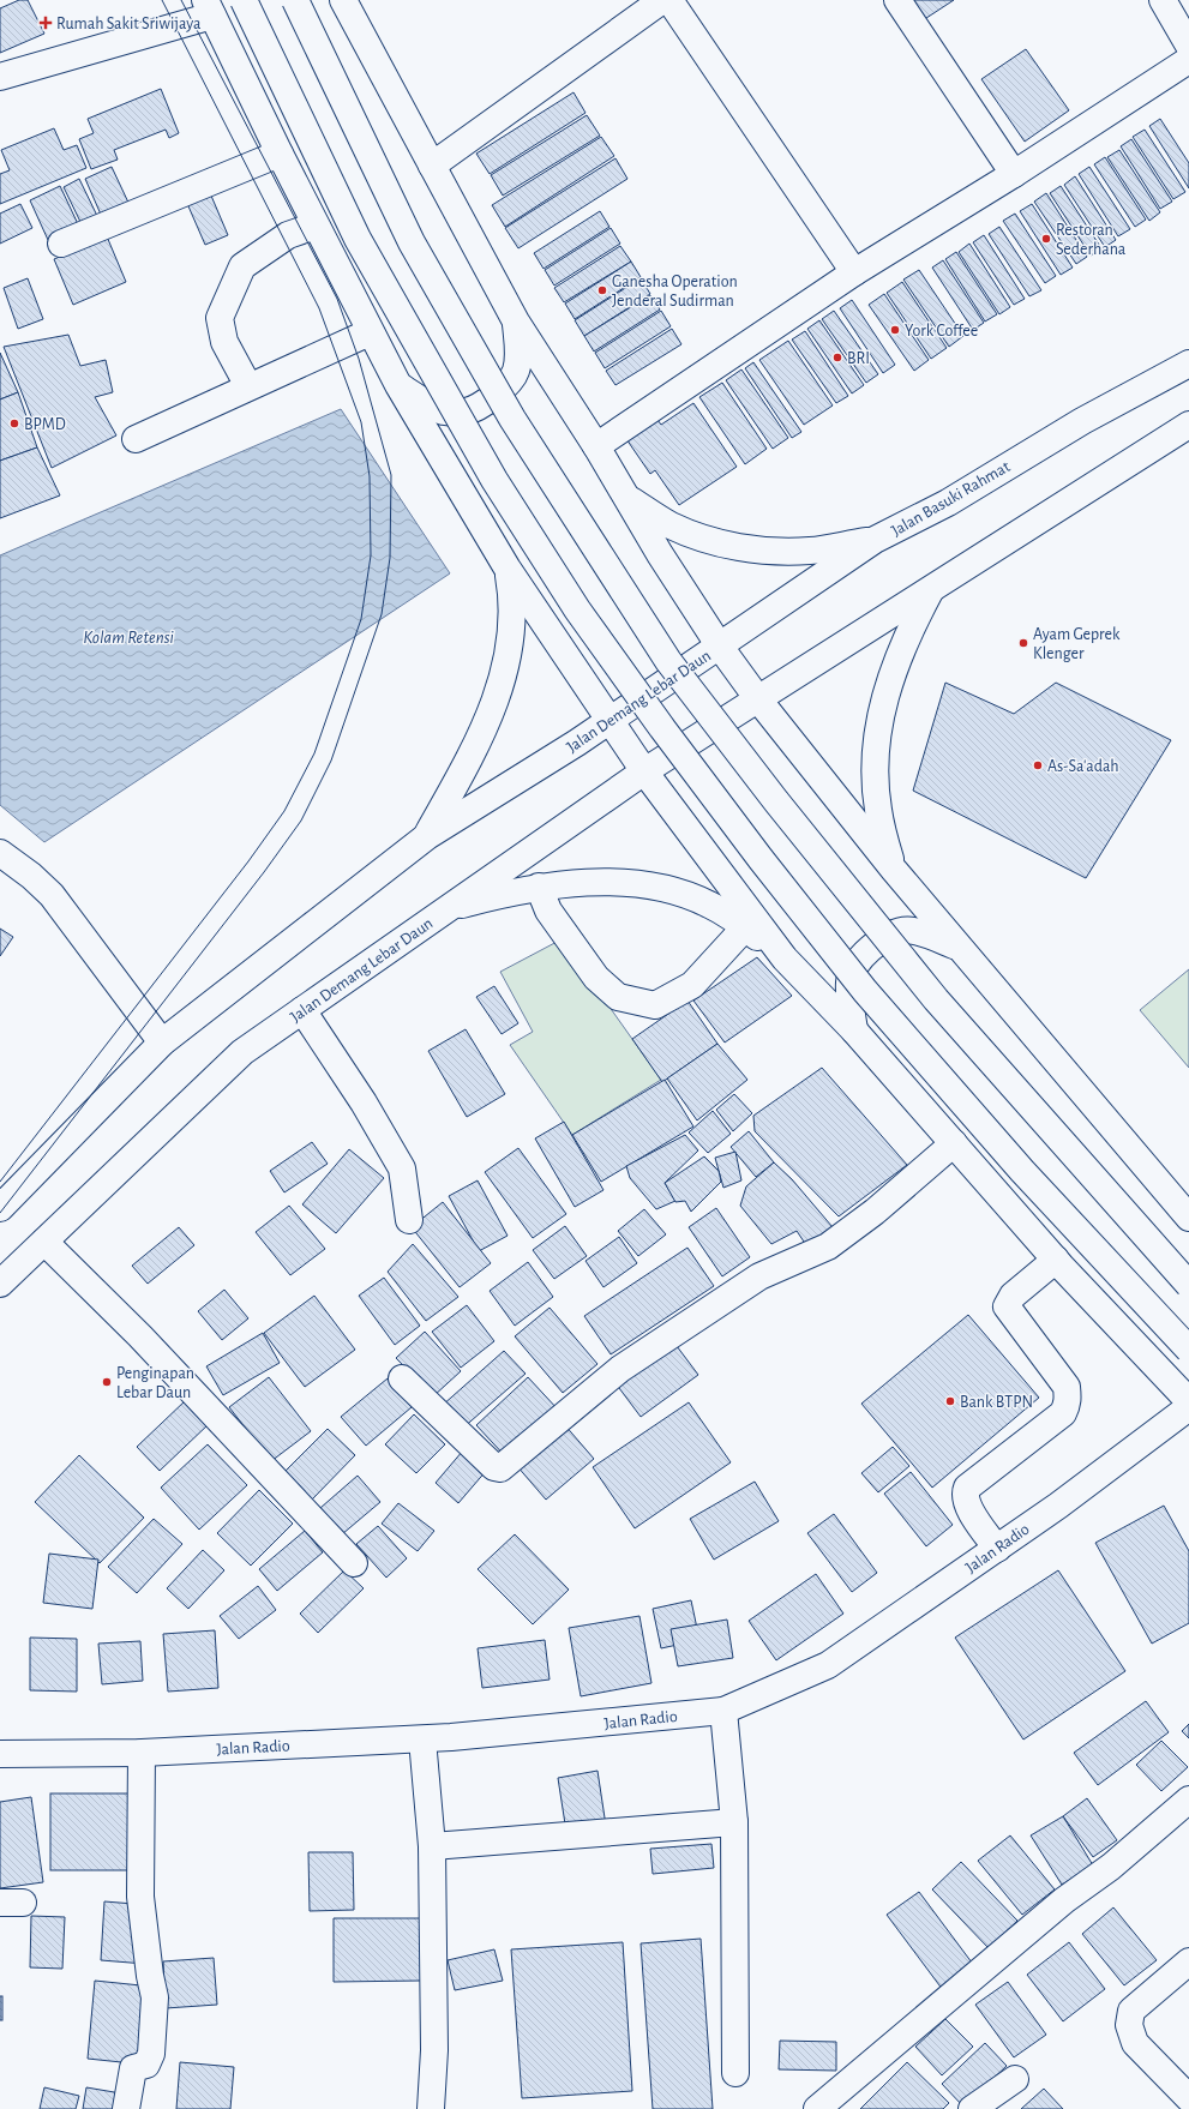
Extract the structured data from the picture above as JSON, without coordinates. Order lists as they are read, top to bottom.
{
  "streets": {
    "main road": ["Jalan Basuki Rahmat", "Jalan Demang Lebar Daun", "Jalan Radio"]
  },
  "crossings": [
    ["Jalan Basuki Rahmat", "Jalan Demang Lebar Daun"]
  ],
  "water": ["Kolam Retensi"],
  "places": {
    "health": ["Rumah Sakit Sriwijaya"],
    "other": [
      "Restoran Sederhana",
      "Ganesha Operation Jenderal Sudirman",
      "York Coffee",
      "BRI",
      "BPMD",
      "Ayam Geprek Klenger",
      "As-Sa'adah",
      "Penginapan Lebar Daun",
      "Bank BTPN"
    ]
  }
}
